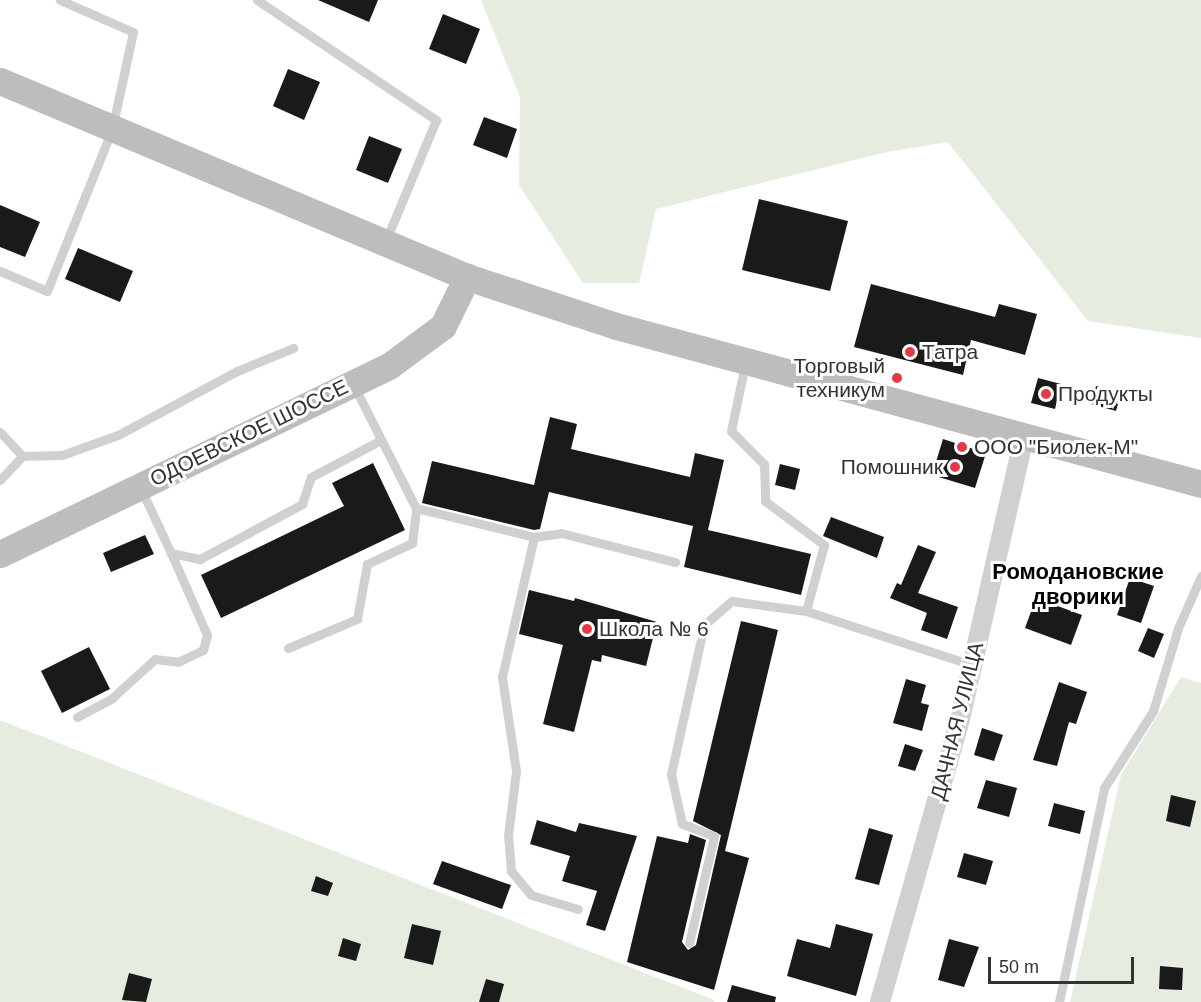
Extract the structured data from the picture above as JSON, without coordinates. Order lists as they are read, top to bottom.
{
  "streets": {
    "main road": ["ОДОЕВСКОЕ ШОССЕ"],
    "street": ["ДАЧНАЯ УЛИЦА"]
  },
  "districts": ["Ромодановские дворики"],
  "places": [
    "Татра",
    "Торговый техникум",
    "Продукты",
    "ООО \"Биолек-М\"",
    "Помошник",
    "Школа № 6"
  ],
  "scale_bar": "50 m"
}
